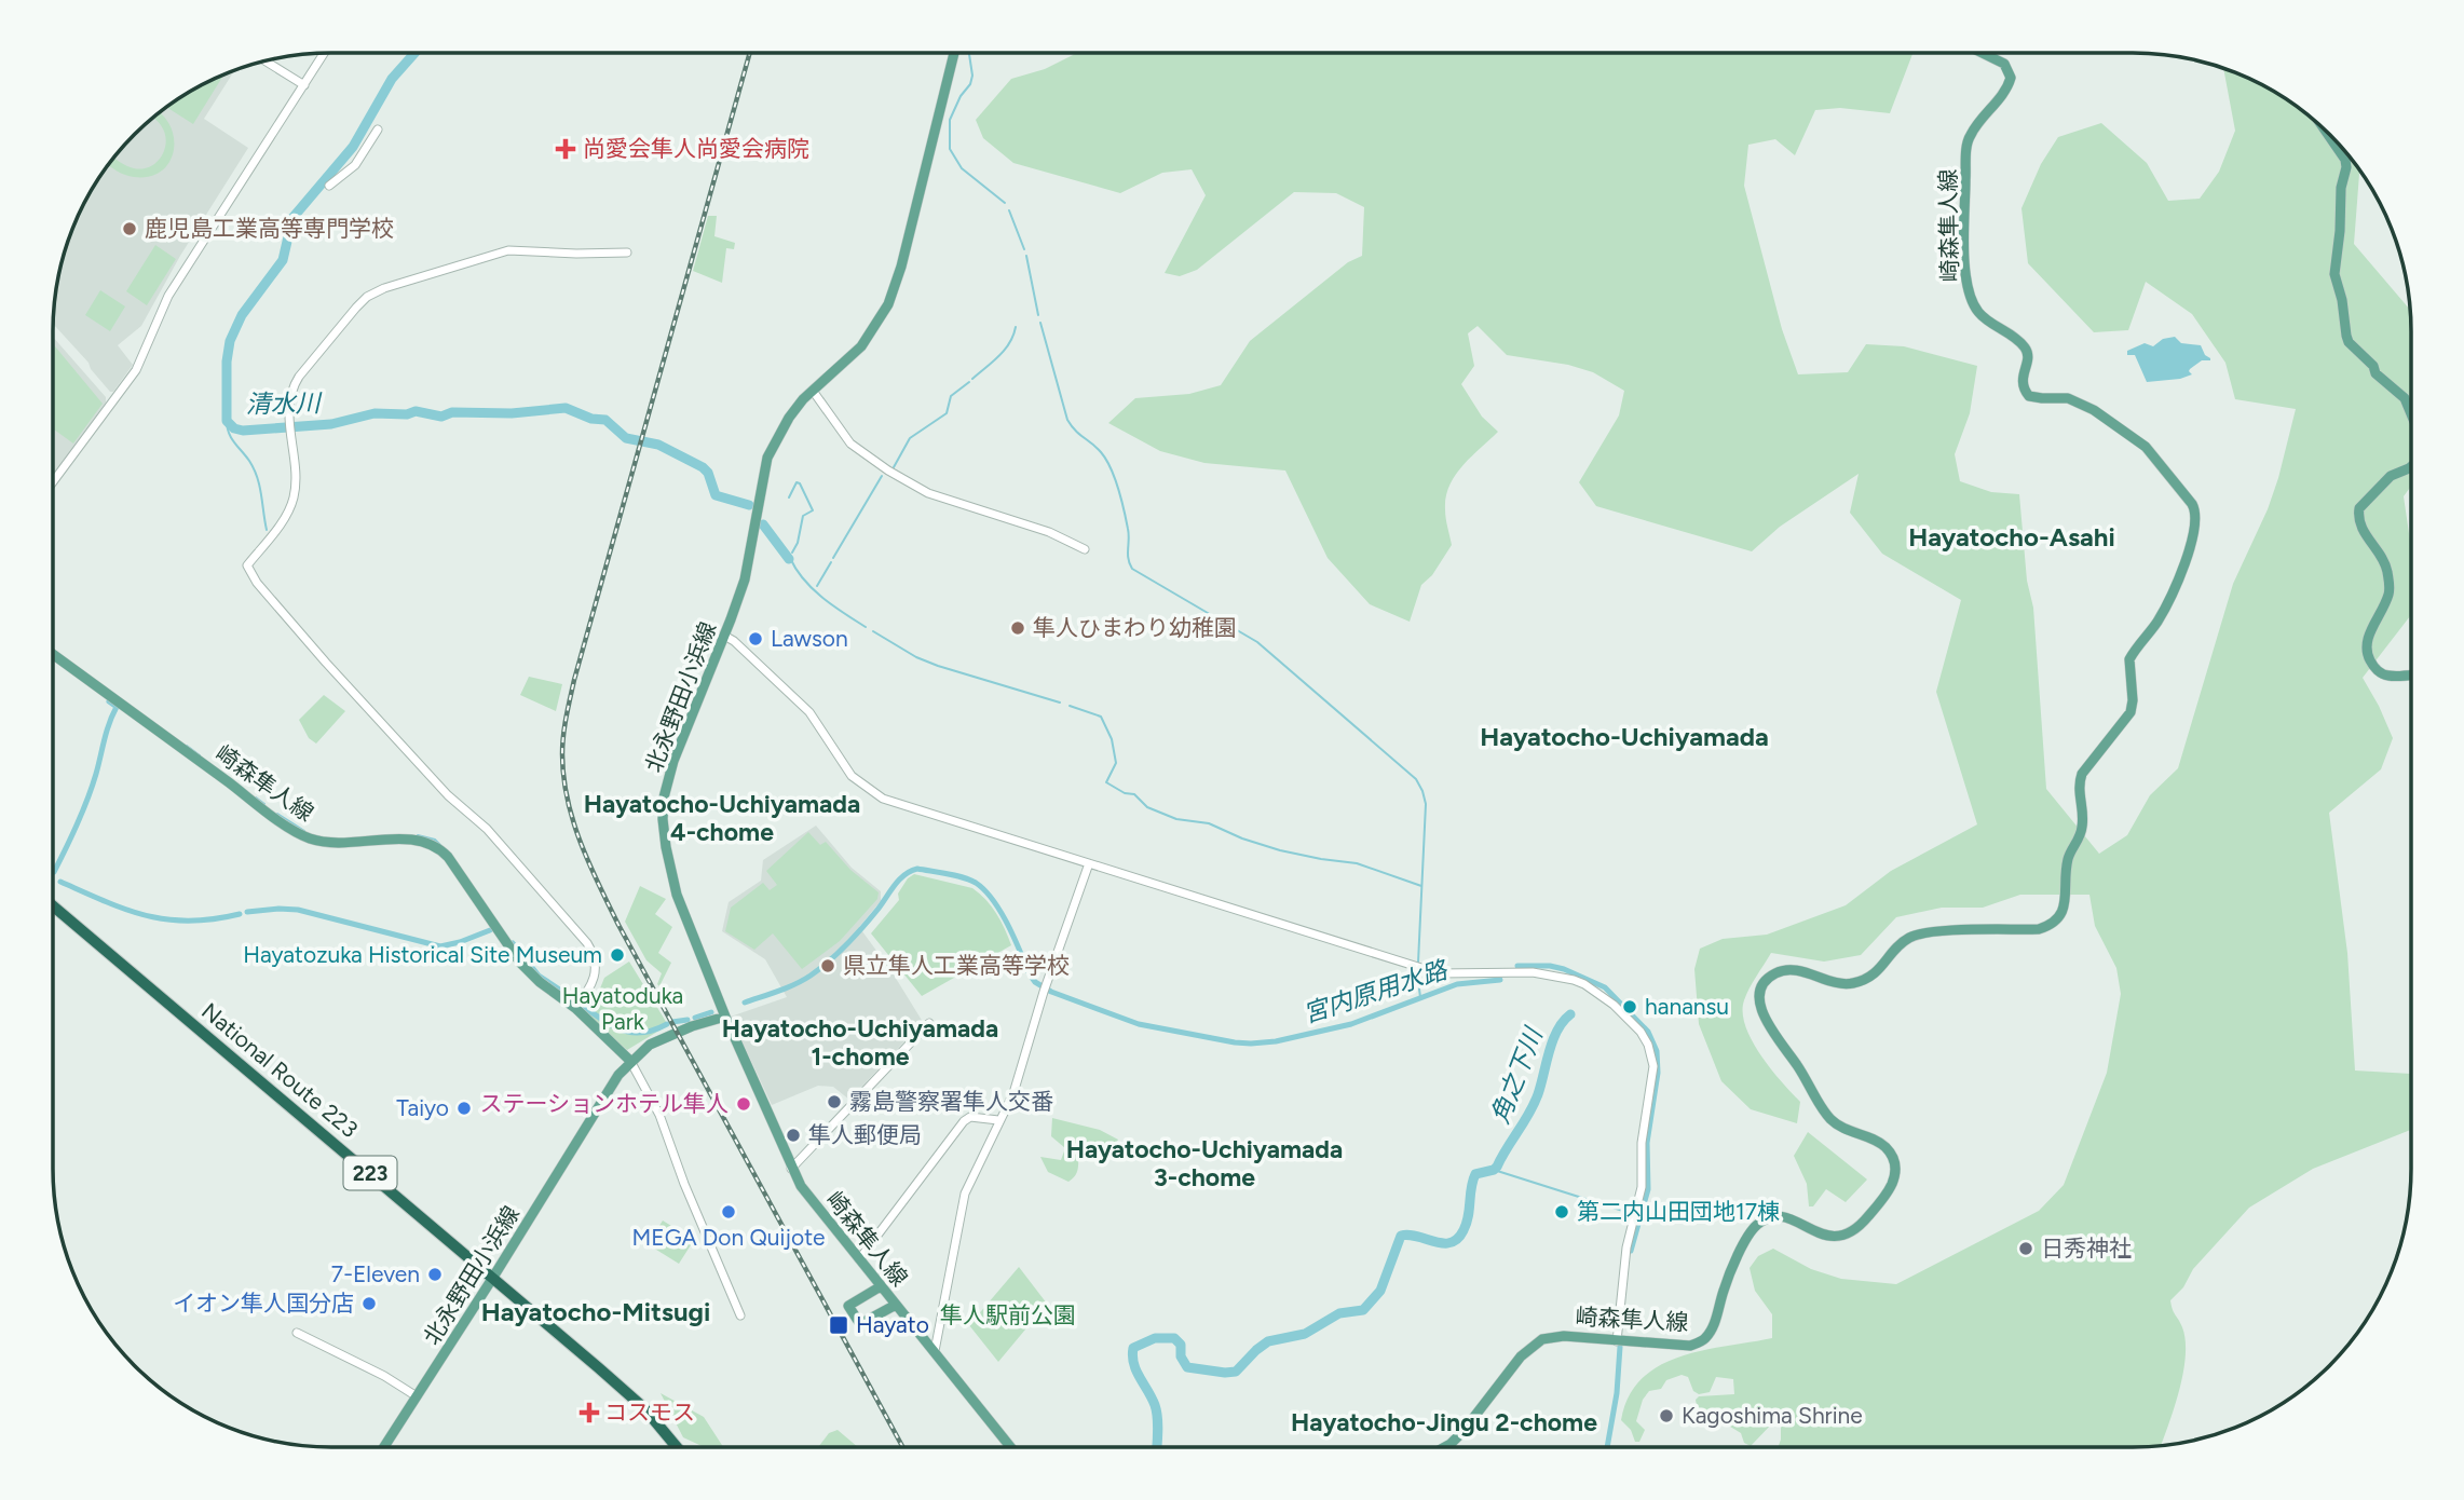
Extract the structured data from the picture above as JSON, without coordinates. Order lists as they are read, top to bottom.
{
  "streets": {
    "highway": ["National Route 223", "223"],
    "main road": ["崎森隼人線", "北永野田小浜線"]
  },
  "crossings": [
    ["崎森隼人線", "北永野田小浜線"],
    ["北永野田小浜線", "National Route 223"]
  ],
  "districts": [
    "Hayatocho-Asahi",
    "Hayatocho-Uchiyamada",
    "Hayatocho-Uchiyamada 4-chome",
    "Hayatocho-Uchiyamada 1-chome",
    "Hayatocho-Uchiyamada 3-chome",
    "Hayatocho-Mitsugi",
    "Hayatocho-Jingu 2-chome"
  ],
  "water": ["清水川", "宮内原用水路", "角之下川"],
  "parks": ["Hayatoduka Park", "隼人駅前公園"],
  "places": {
    "health": ["尚愛会隼人尚愛会病院", "コスモス"],
    "other": [
      "鹿児島工業高等専門学校",
      "隼人ひまわり幼稚園",
      "Lawson",
      "Hayatozuka Historical Site Museum",
      "県立隼人工業高等学校",
      "hanansu",
      "霧島警察署隼人交番",
      "ステーションホテル隼人",
      "Taiyo",
      "隼人郵便局",
      "MEGA Don Quijote",
      "第二内山田団地17棟",
      "日秀神社",
      "7-Eleven",
      "イオン隼人国分店",
      "Kagoshima Shrine"
    ],
    "transit": ["Hayato"]
  }
}
